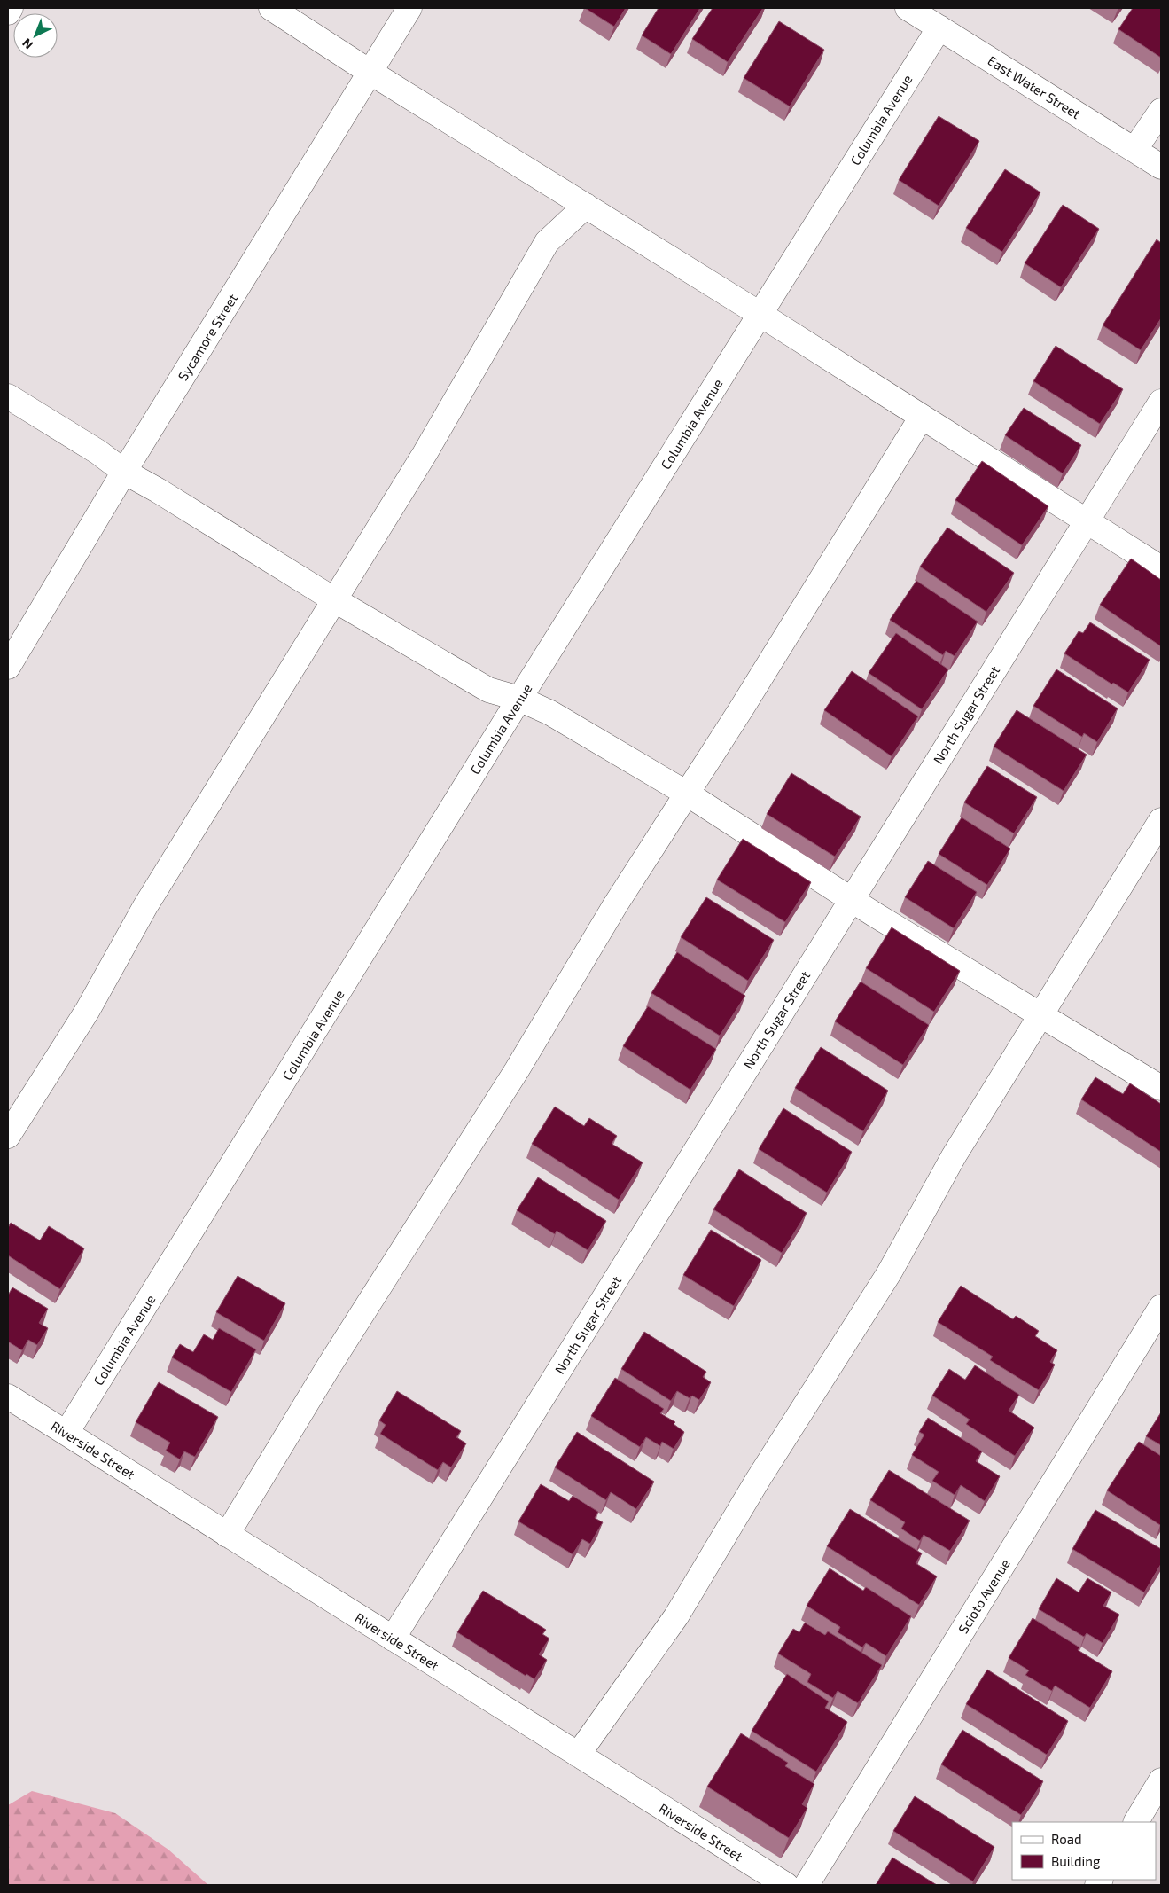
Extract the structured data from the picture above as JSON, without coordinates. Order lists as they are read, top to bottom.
{
  "streets": {
    "street": [
      "East Water Street",
      "Columbia Avenue",
      "Sycamore Street",
      "North Sugar Street",
      "Riverside Street",
      "Scioto Avenue"
    ]
  },
  "crossings": [
    ["East Water Street", "Columbia Avenue"],
    ["Columbia Avenue", "Riverside Street"],
    ["North Sugar Street", "Riverside Street"]
  ],
  "legend": ["Road", "Building"],
  "north": "bottom left"
}
